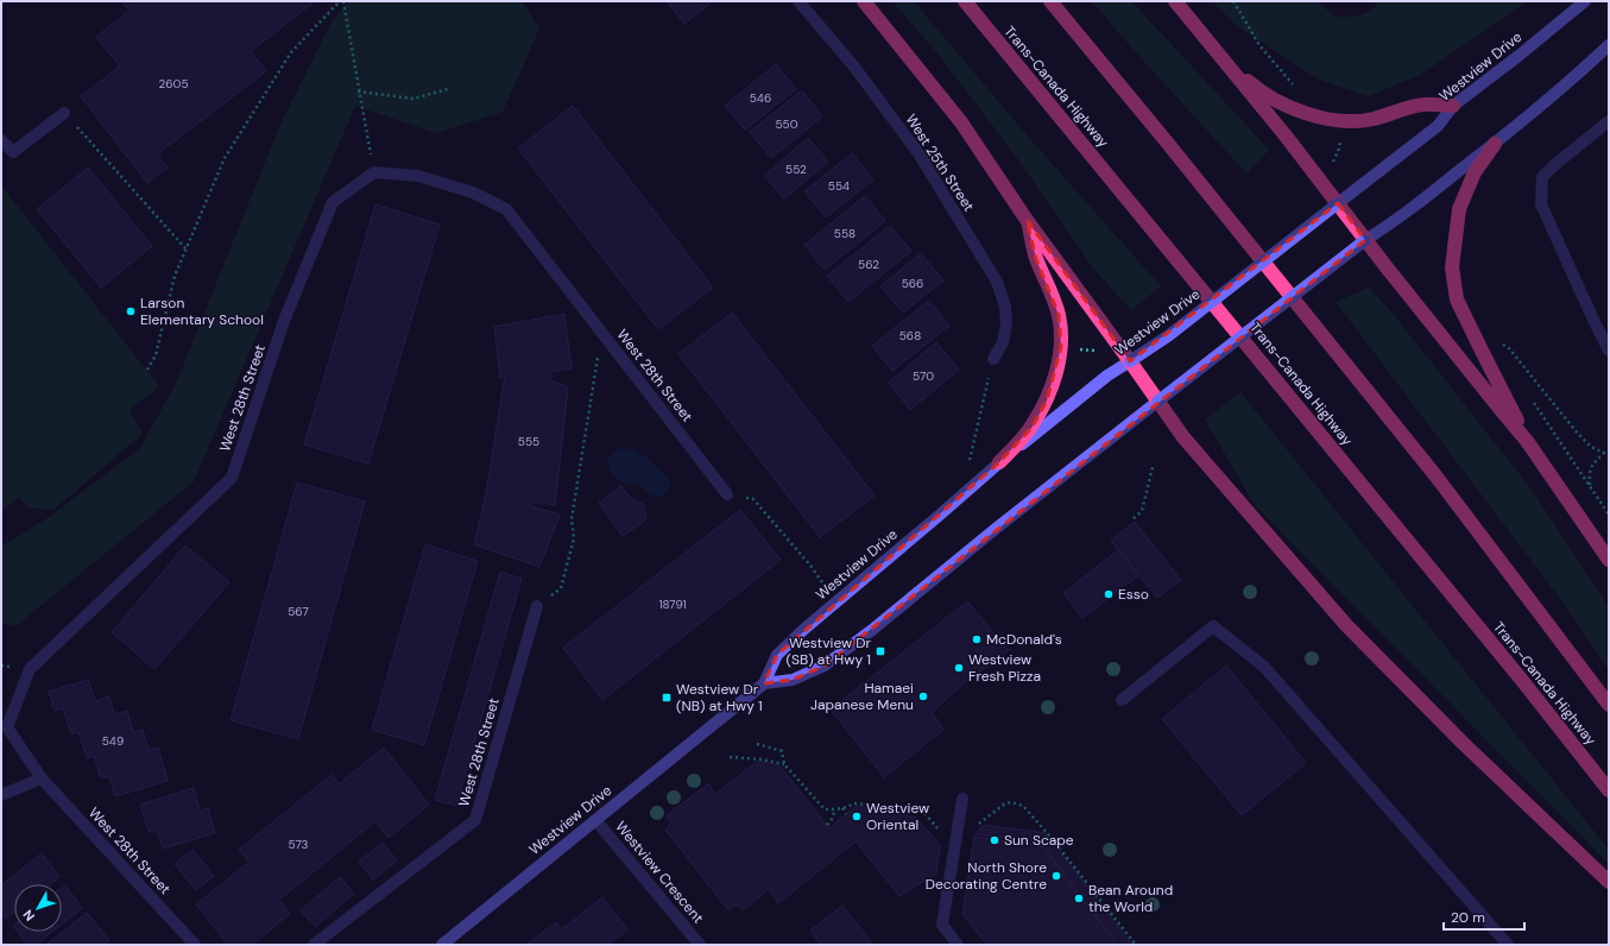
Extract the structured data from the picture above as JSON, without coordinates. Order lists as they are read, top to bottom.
{
  "streets": {
    "highway": ["Trans-Canada Highway"],
    "main road": ["Westview Drive"],
    "street": ["West 25th Street", "West 28th Street", "Westview Crescent"]
  },
  "crossings": [
    ["Westview Drive", "Westview Crescent"]
  ],
  "places": {
    "other": [
      "Larson Elementary School",
      "Esso",
      "McDonald's",
      "Westview Fresh Pizza",
      "Hamaei Japanese Menu",
      "Westview Oriental",
      "Sun Scape",
      "North Shore Decorating Centre",
      "Bean Around the World"
    ],
    "transit": ["Westview Dr (SB) at Hwy 1", "Westview Dr (NB) at Hwy 1"]
  },
  "house_numbers": [
    "2605",
    "546",
    "550",
    "552",
    "554",
    "558",
    "562",
    "566",
    "568",
    "570",
    "555",
    "18791",
    "567",
    "549",
    "573"
  ],
  "scale_bar": "20 m",
  "north": "bottom left"
}
